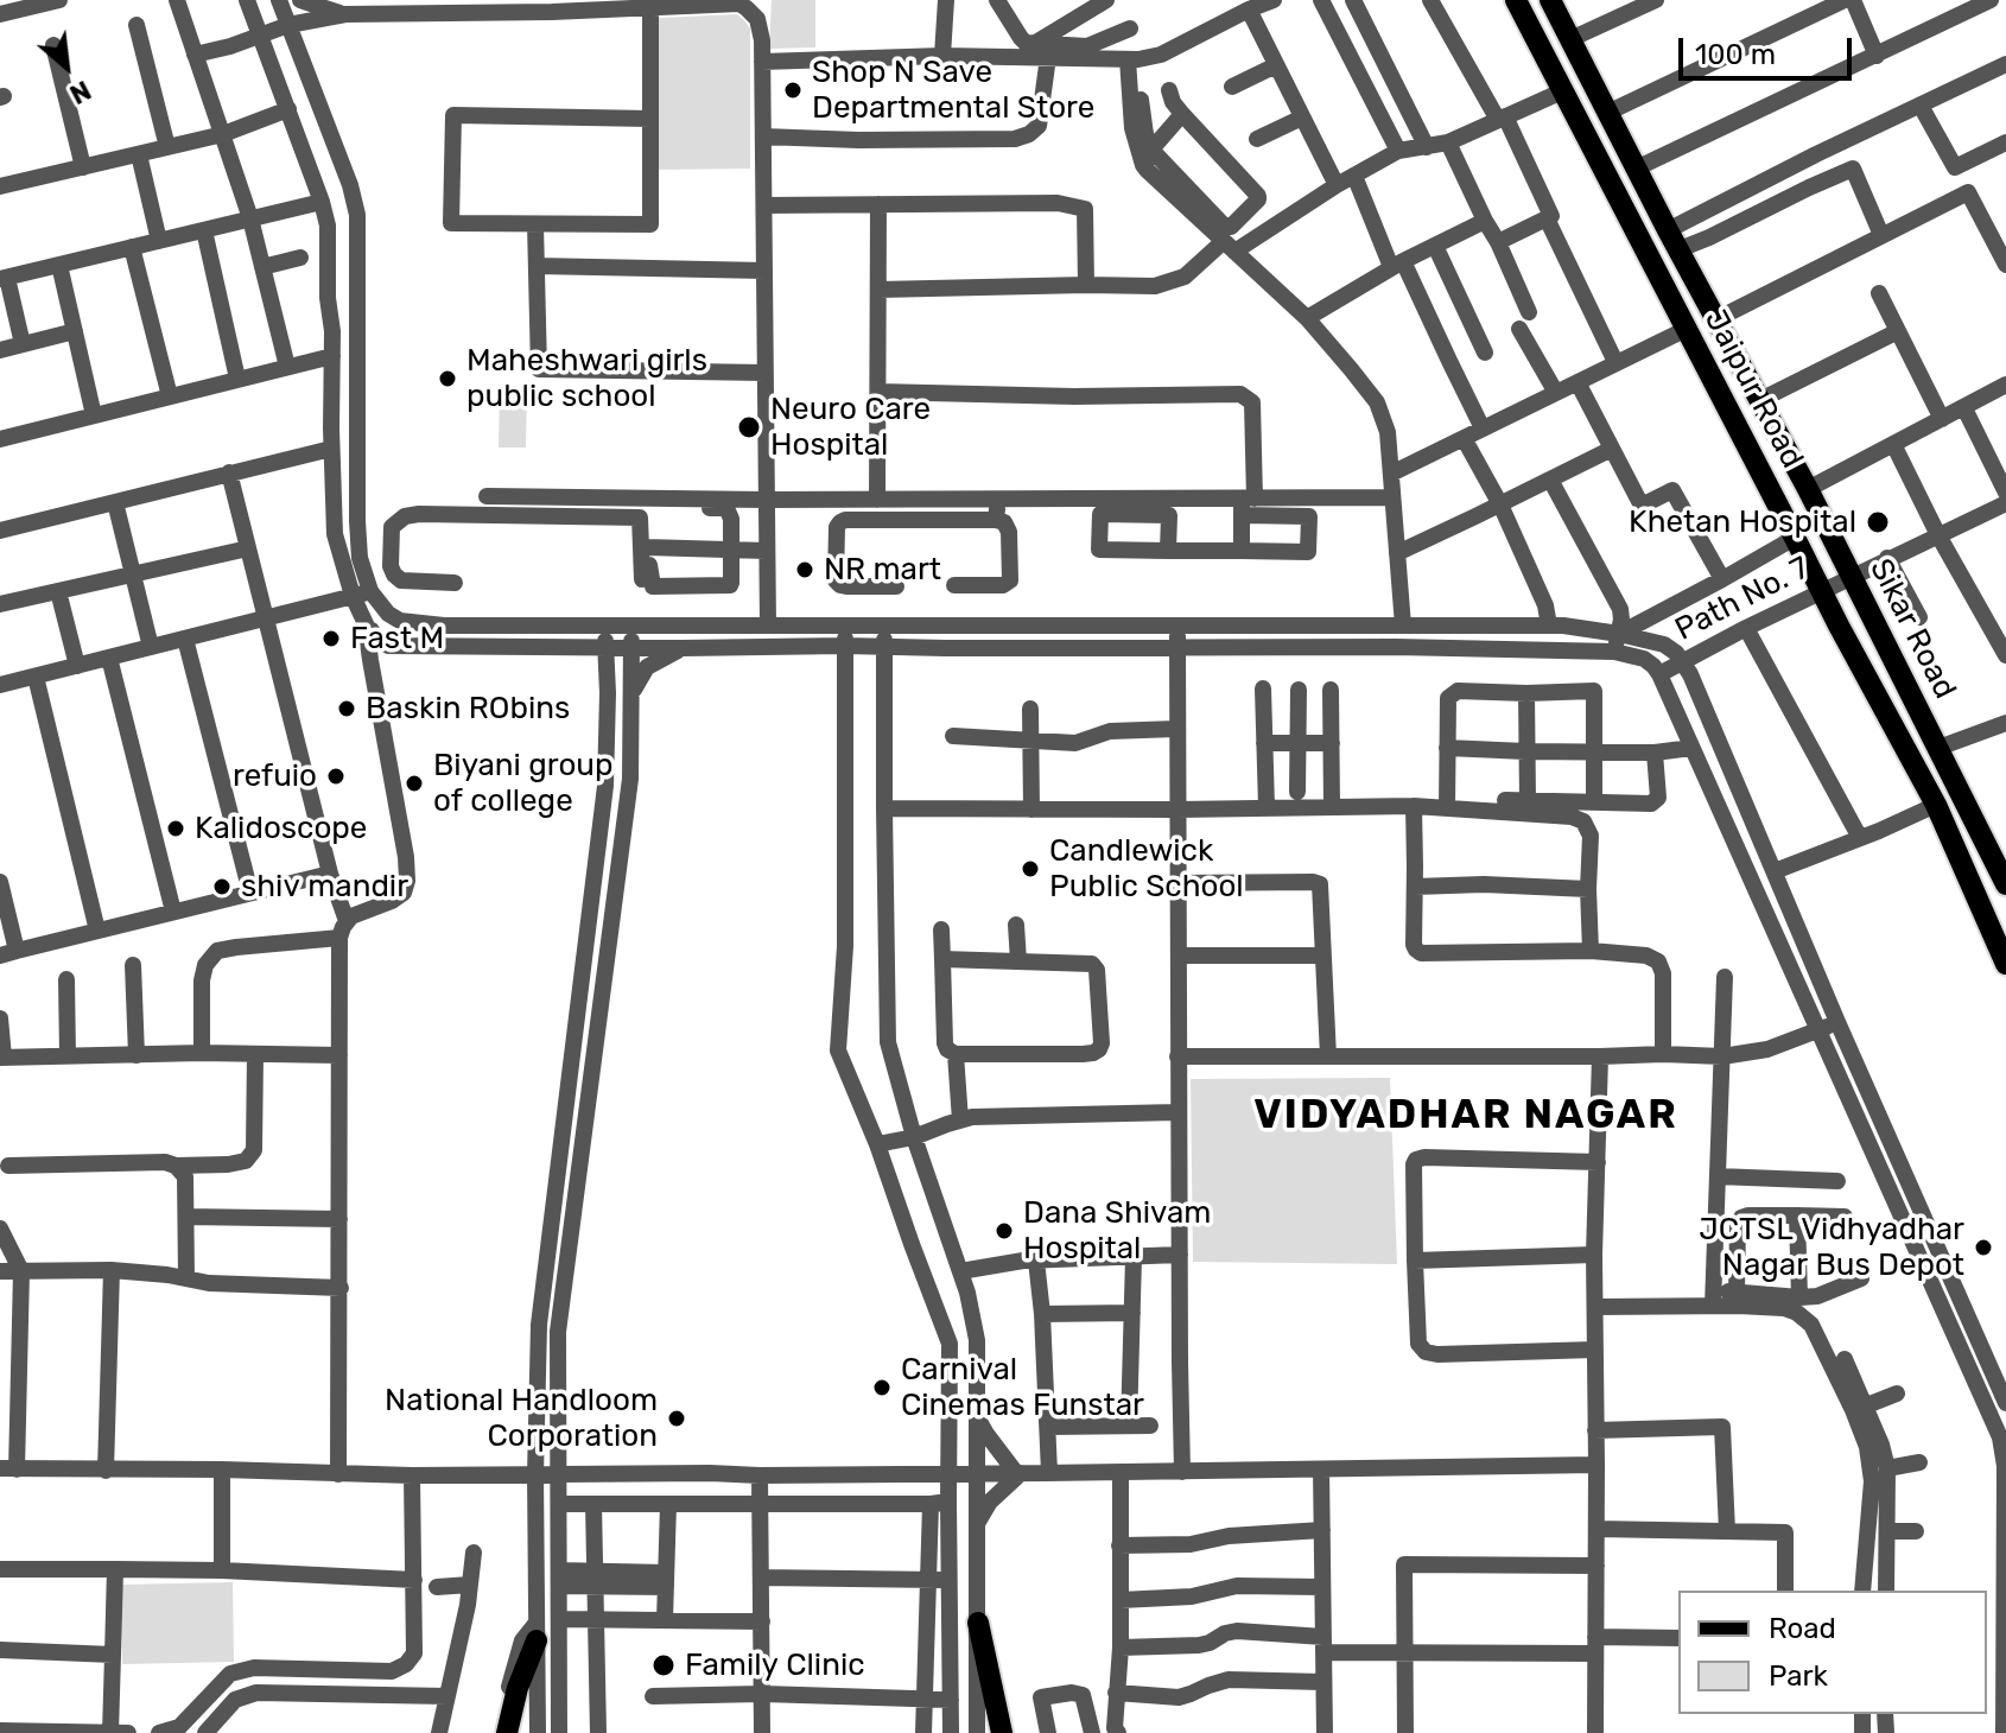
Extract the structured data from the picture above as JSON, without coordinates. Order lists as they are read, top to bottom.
{
  "streets": {
    "main road": ["Jaipur Road", "Sikar Road"],
    "street": ["Path No. 7"]
  },
  "crossings": [
    ["Jaipur Road", "Path No. 7"],
    ["Path No. 7", "Sikar Road"]
  ],
  "districts": ["VIDYADHAR NAGAR"],
  "places": [
    "Shop N Save Departmental Store",
    "Maheshwari girls public school",
    "Neuro Care Hospital",
    "Khetan Hospital",
    "NR mart",
    "Fast M",
    "Baskin RObins",
    "refuio",
    "Biyani group of college",
    "Kalidoscope",
    "Candlewick Public School",
    "shiv mandir",
    "Dana Shivam Hospital",
    "JCTSL Vidhyadhar Nagar Bus Depot",
    "Carnival Cinemas Funstar",
    "National Handloom Corporation",
    "Family Clinic"
  ],
  "legend": ["Road", "Park"],
  "scale_bar": "100 m",
  "north": "bottom right"
}
